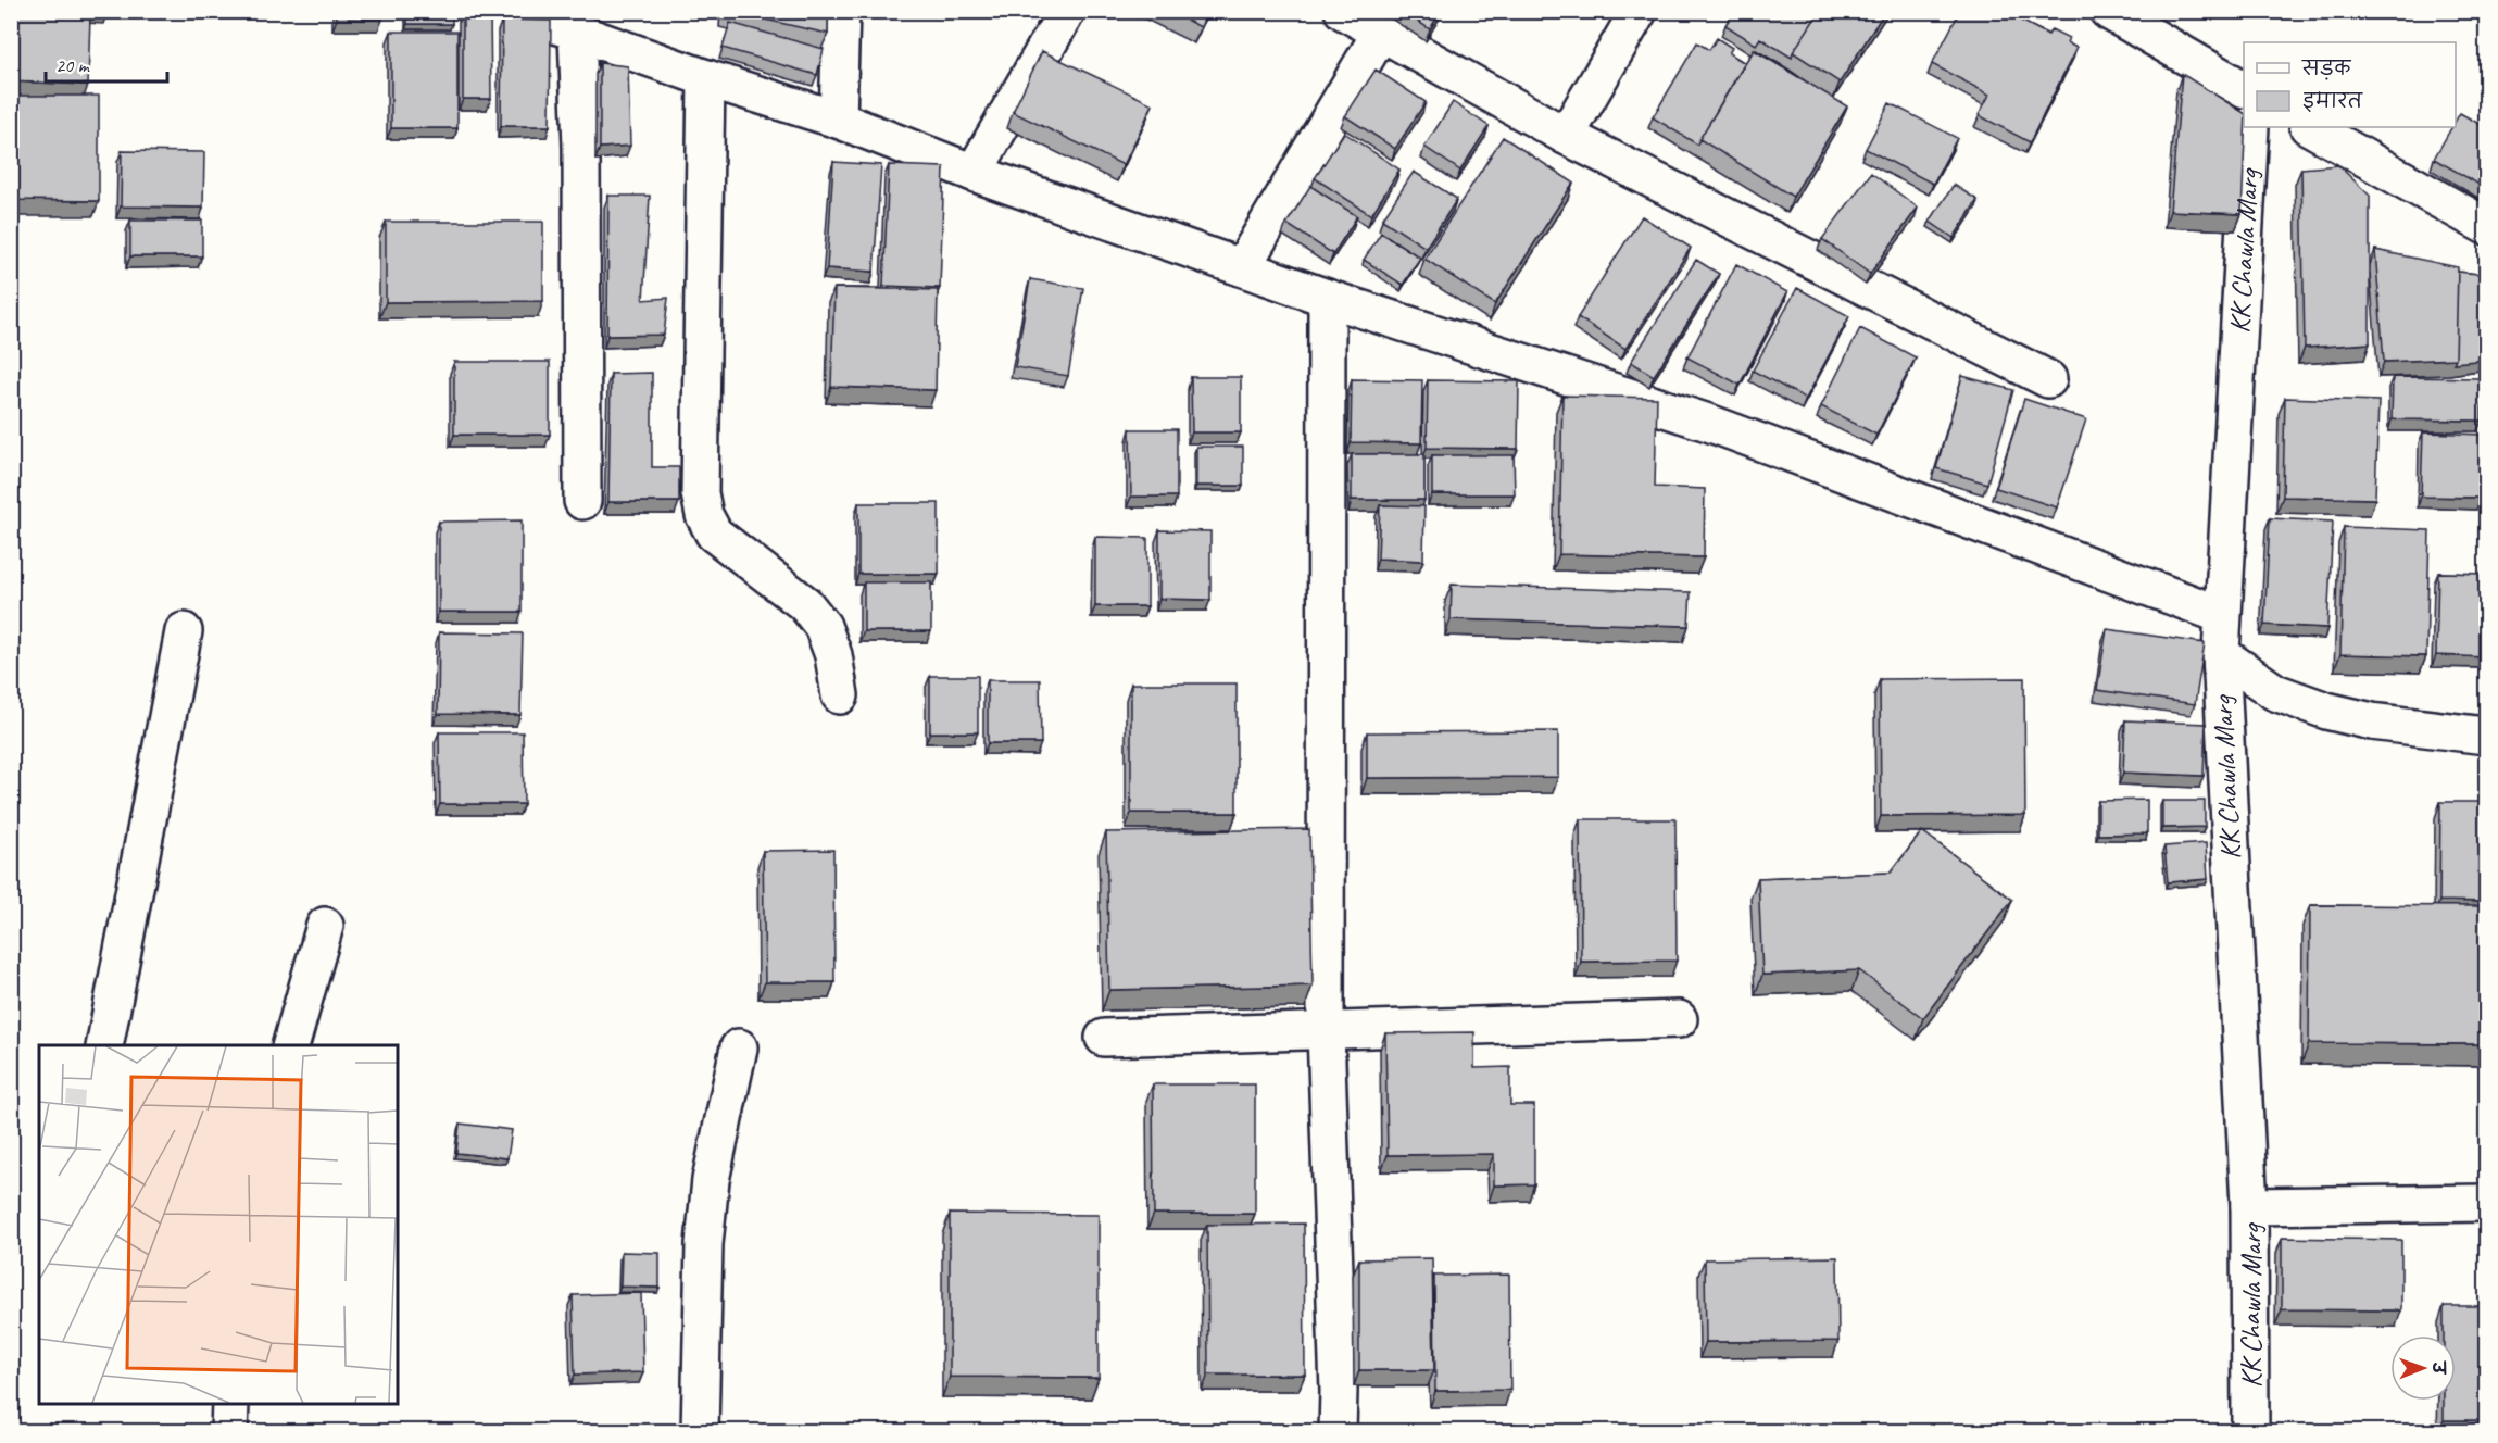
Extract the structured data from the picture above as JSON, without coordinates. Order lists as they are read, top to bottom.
{
  "streets": {
    "street": ["KK Chawla Marg"]
  },
  "legend": ["सड़क", "इमारत"],
  "scale_bar": "20 m",
  "north": "right"
}
